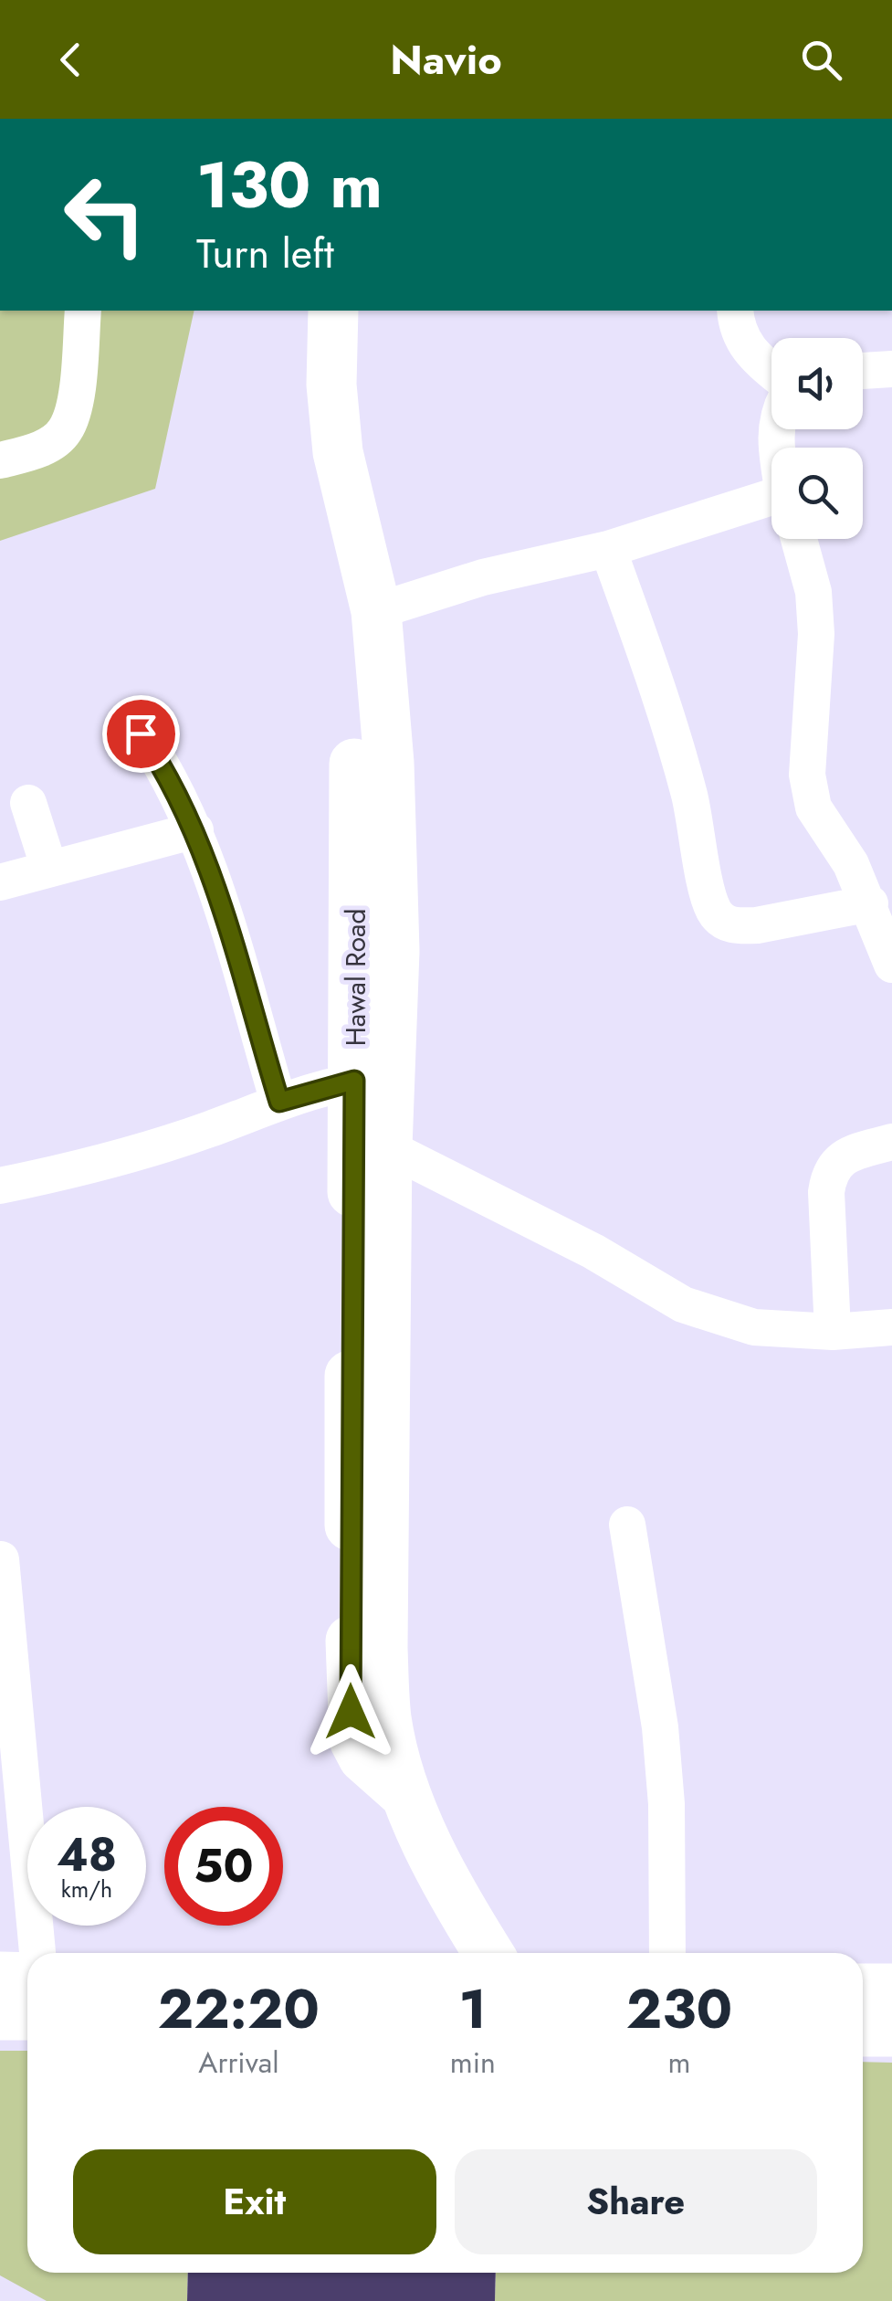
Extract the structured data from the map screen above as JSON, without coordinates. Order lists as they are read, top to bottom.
{
  "streets": {
    "main road": ["Hawal Road"]
  },
  "page": {
    "header": "Navio",
    "turn": ["130 m", "Turn left"],
    "speed": "48 km/h",
    "limit": "50",
    "eta": [
      "22:20",
      "Arrival",
      "1",
      "min",
      "230",
      "m"
    ],
    "buttons": ["Exit", "Share"]
  }
}
